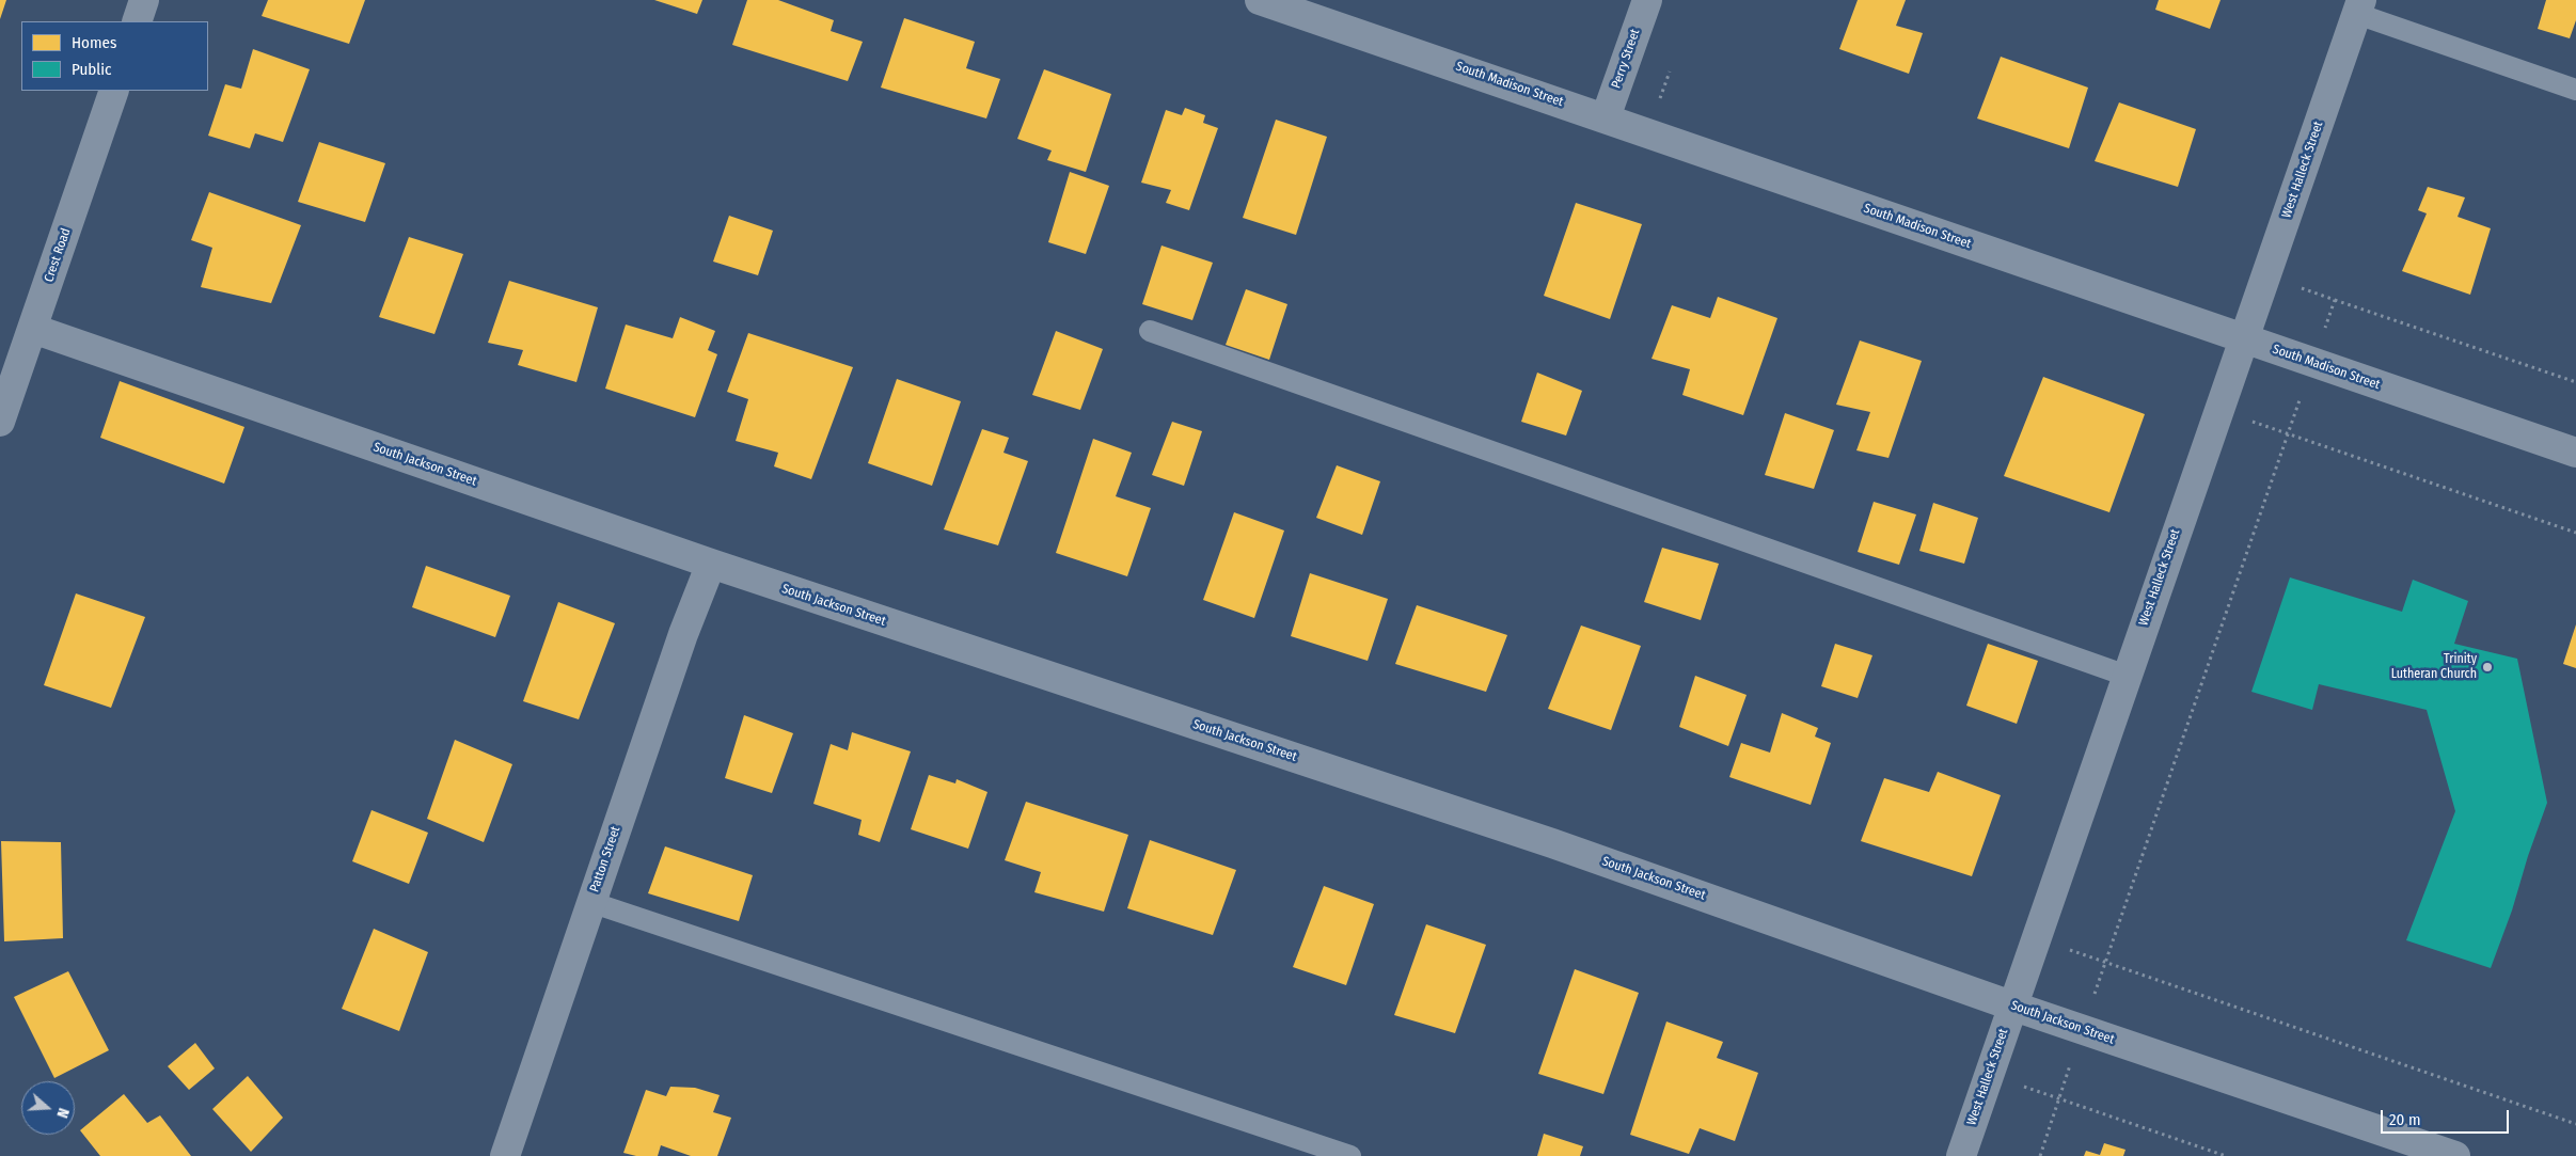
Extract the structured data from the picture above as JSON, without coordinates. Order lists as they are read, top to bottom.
{
  "streets": {
    "street": [
      "Perry Street",
      "South Madison Street",
      "West Halleck Street",
      "Crest Road",
      "South Jackson Street",
      "Patton Street"
    ]
  },
  "crossings": [
    ["Perry Street", "South Madison Street"],
    ["South Madison Street", "West Halleck Street"],
    ["West Halleck Street", "South Jackson Street"],
    ["Crest Road", "South Jackson Street"],
    ["South Jackson Street", "Patton Street"]
  ],
  "places": ["Trinity Lutheran Church"],
  "legend": ["Homes", "Public"],
  "scale_bar": "20 m",
  "north": "right"
}
